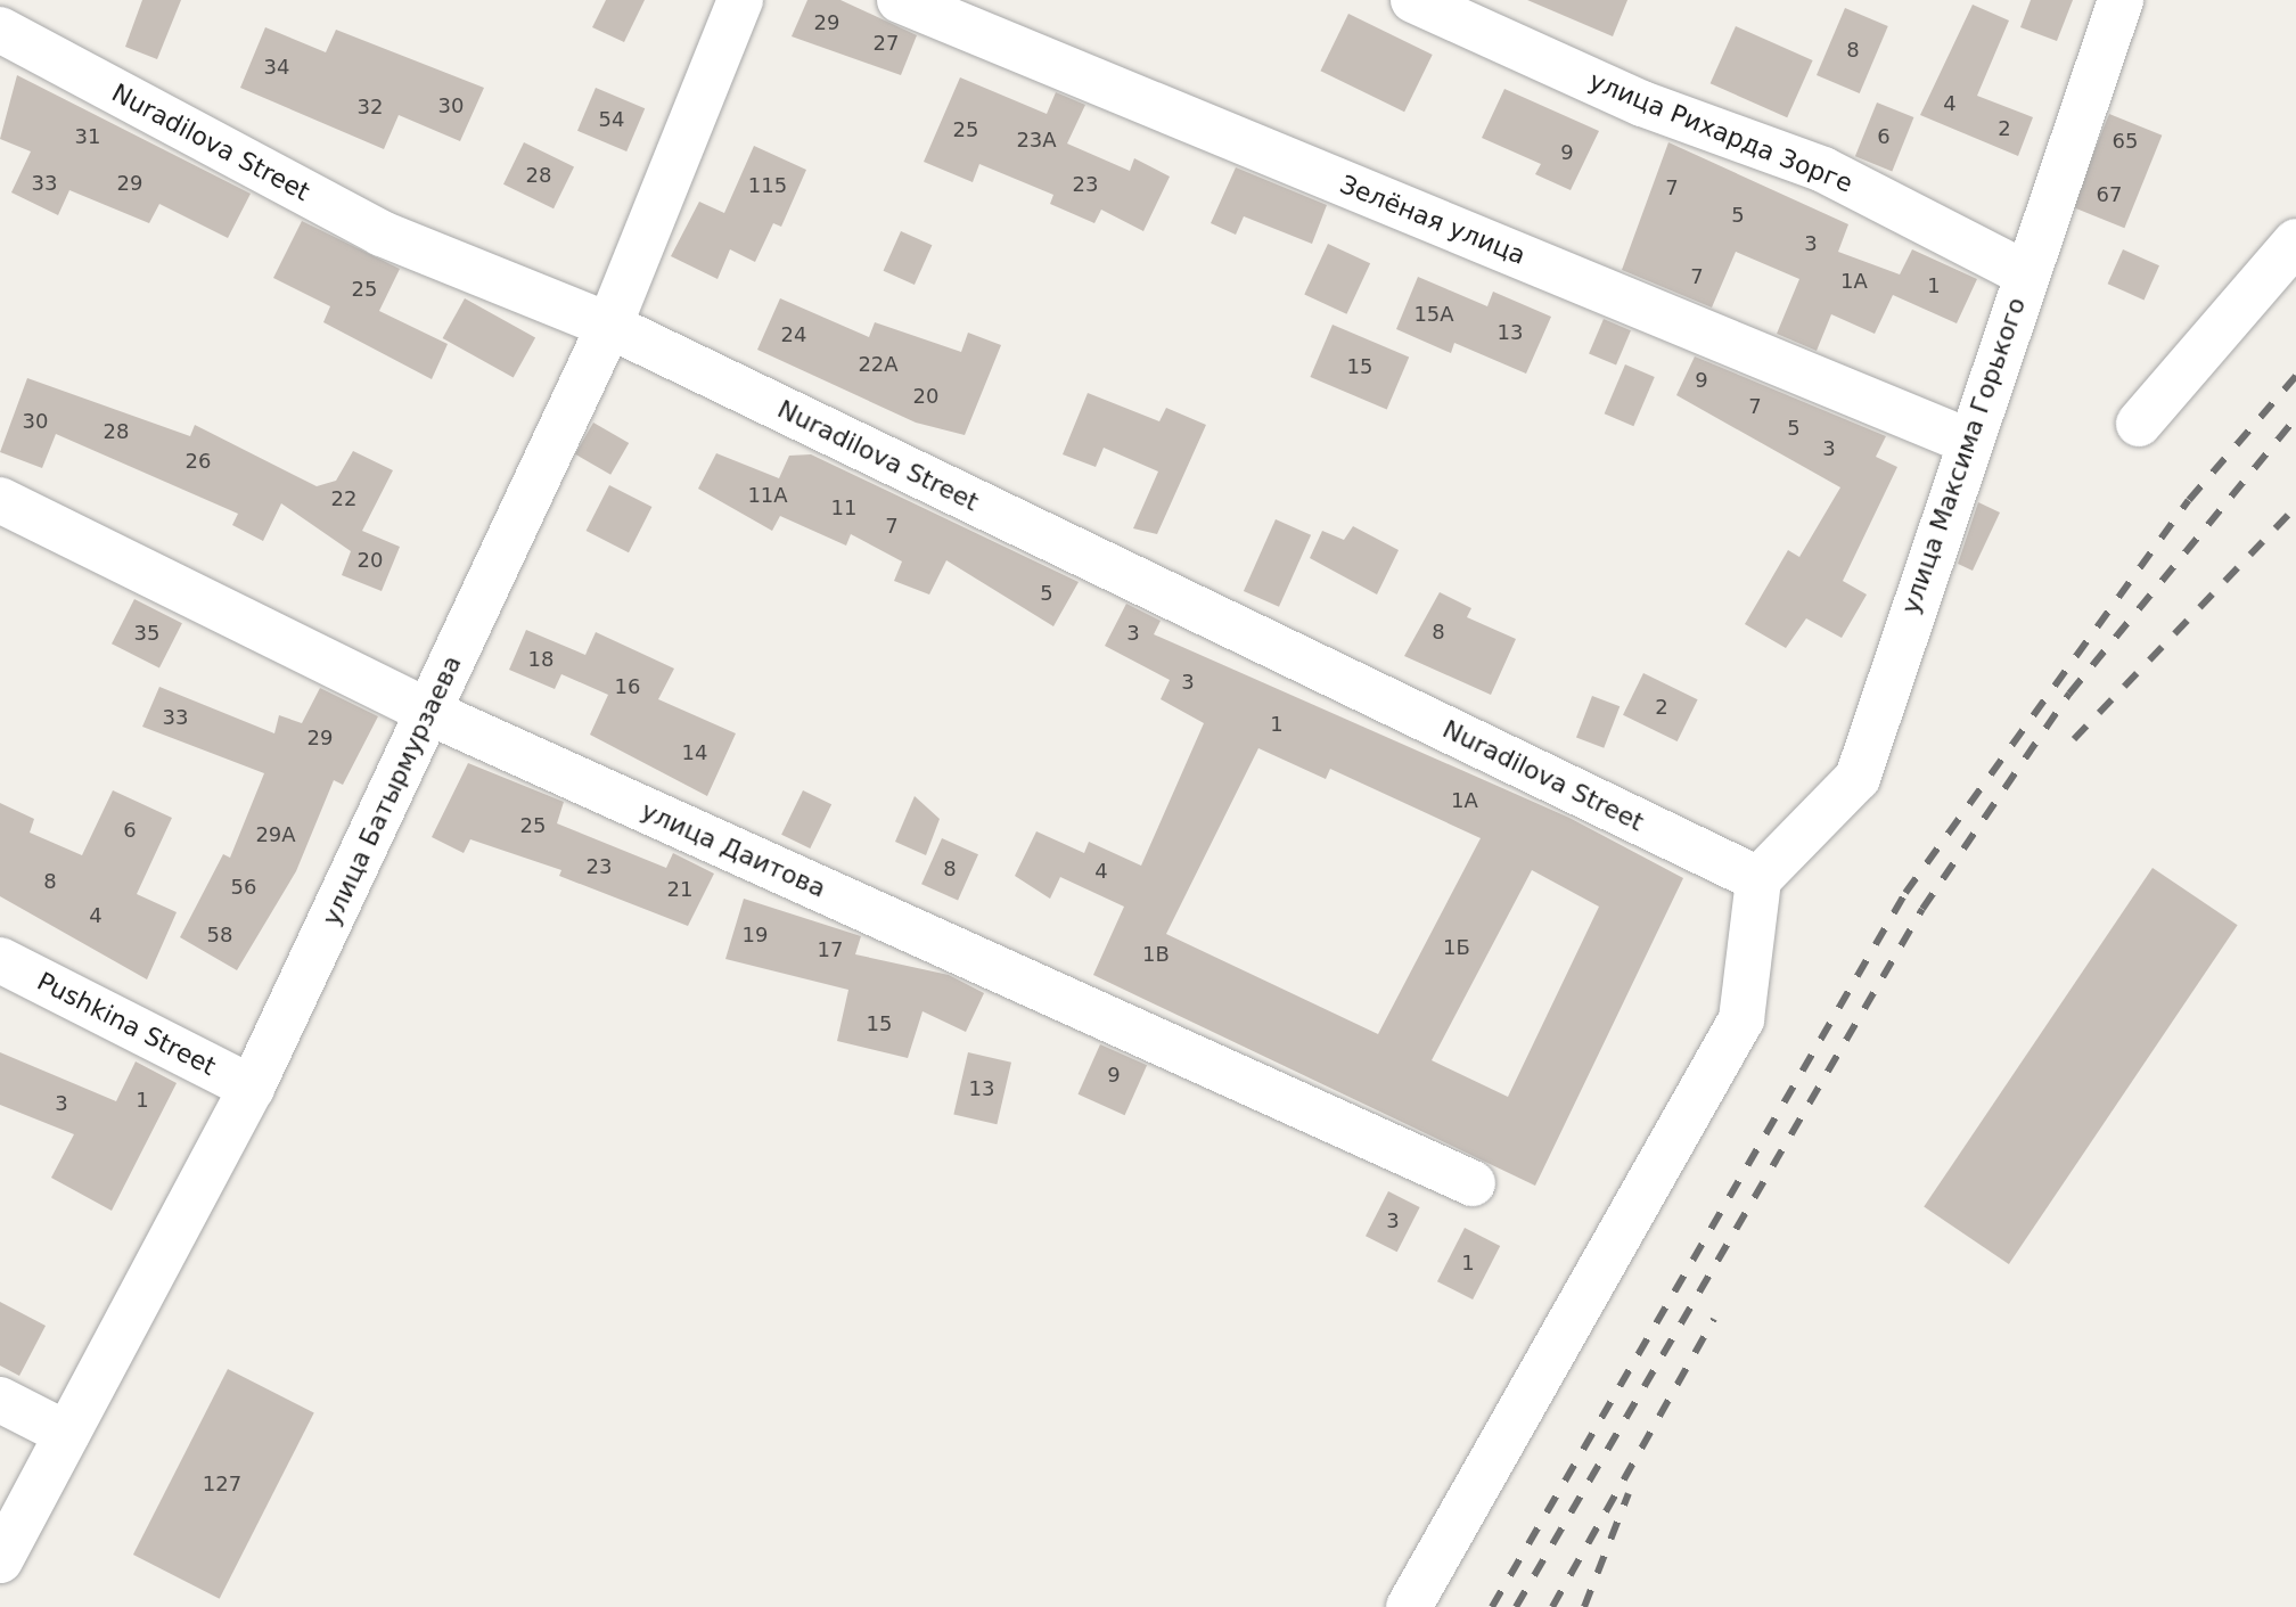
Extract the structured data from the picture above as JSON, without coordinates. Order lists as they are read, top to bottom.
{
  "streets": {
    "street": [
      "улица Рихарда Зорге",
      "Nuradilova Street",
      "Зелёная улица",
      "улица Максима Горького",
      "улица Батырмурзаева",
      "улица Даитова",
      "Pushkina Street"
    ]
  },
  "crossings": [
    ["улица Рихарда Зорге", "улица Максима Горького"],
    ["Nuradilova Street", "улица Максима Горького"],
    ["Nuradilova Street", "улица Батырмурзаева"],
    ["Зелёная улица", "улица Максима Горького"],
    ["улица Батырмурзаева", "улица Даитова"],
    ["улица Батырмурзаева", "Pushkina Street"]
  ],
  "house_numbers": [
    "29",
    "27",
    "8",
    "34",
    "4",
    "30",
    "32",
    "54",
    "2",
    "25",
    "31",
    "6",
    "23А",
    "65",
    "9",
    "28",
    "33",
    "29",
    "23",
    "115",
    "7",
    "67",
    "5",
    "3",
    "7",
    "1А",
    "1",
    "25",
    "15А",
    "13",
    "24",
    "22А",
    "15",
    "9",
    "20",
    "7",
    "30",
    "5",
    "28",
    "3",
    "26",
    "11А",
    "22",
    "11",
    "7",
    "20",
    "5",
    "8",
    "35",
    "3",
    "18",
    "3",
    "16",
    "2",
    "33",
    "1",
    "29",
    "14",
    "1А",
    "25",
    "6",
    "29А",
    "23",
    "8",
    "4",
    "8",
    "56",
    "21",
    "4",
    "58",
    "19",
    "1Б",
    "17",
    "1В",
    "15",
    "9",
    "13",
    "1",
    "3",
    "3",
    "1",
    "127"
  ]
}
